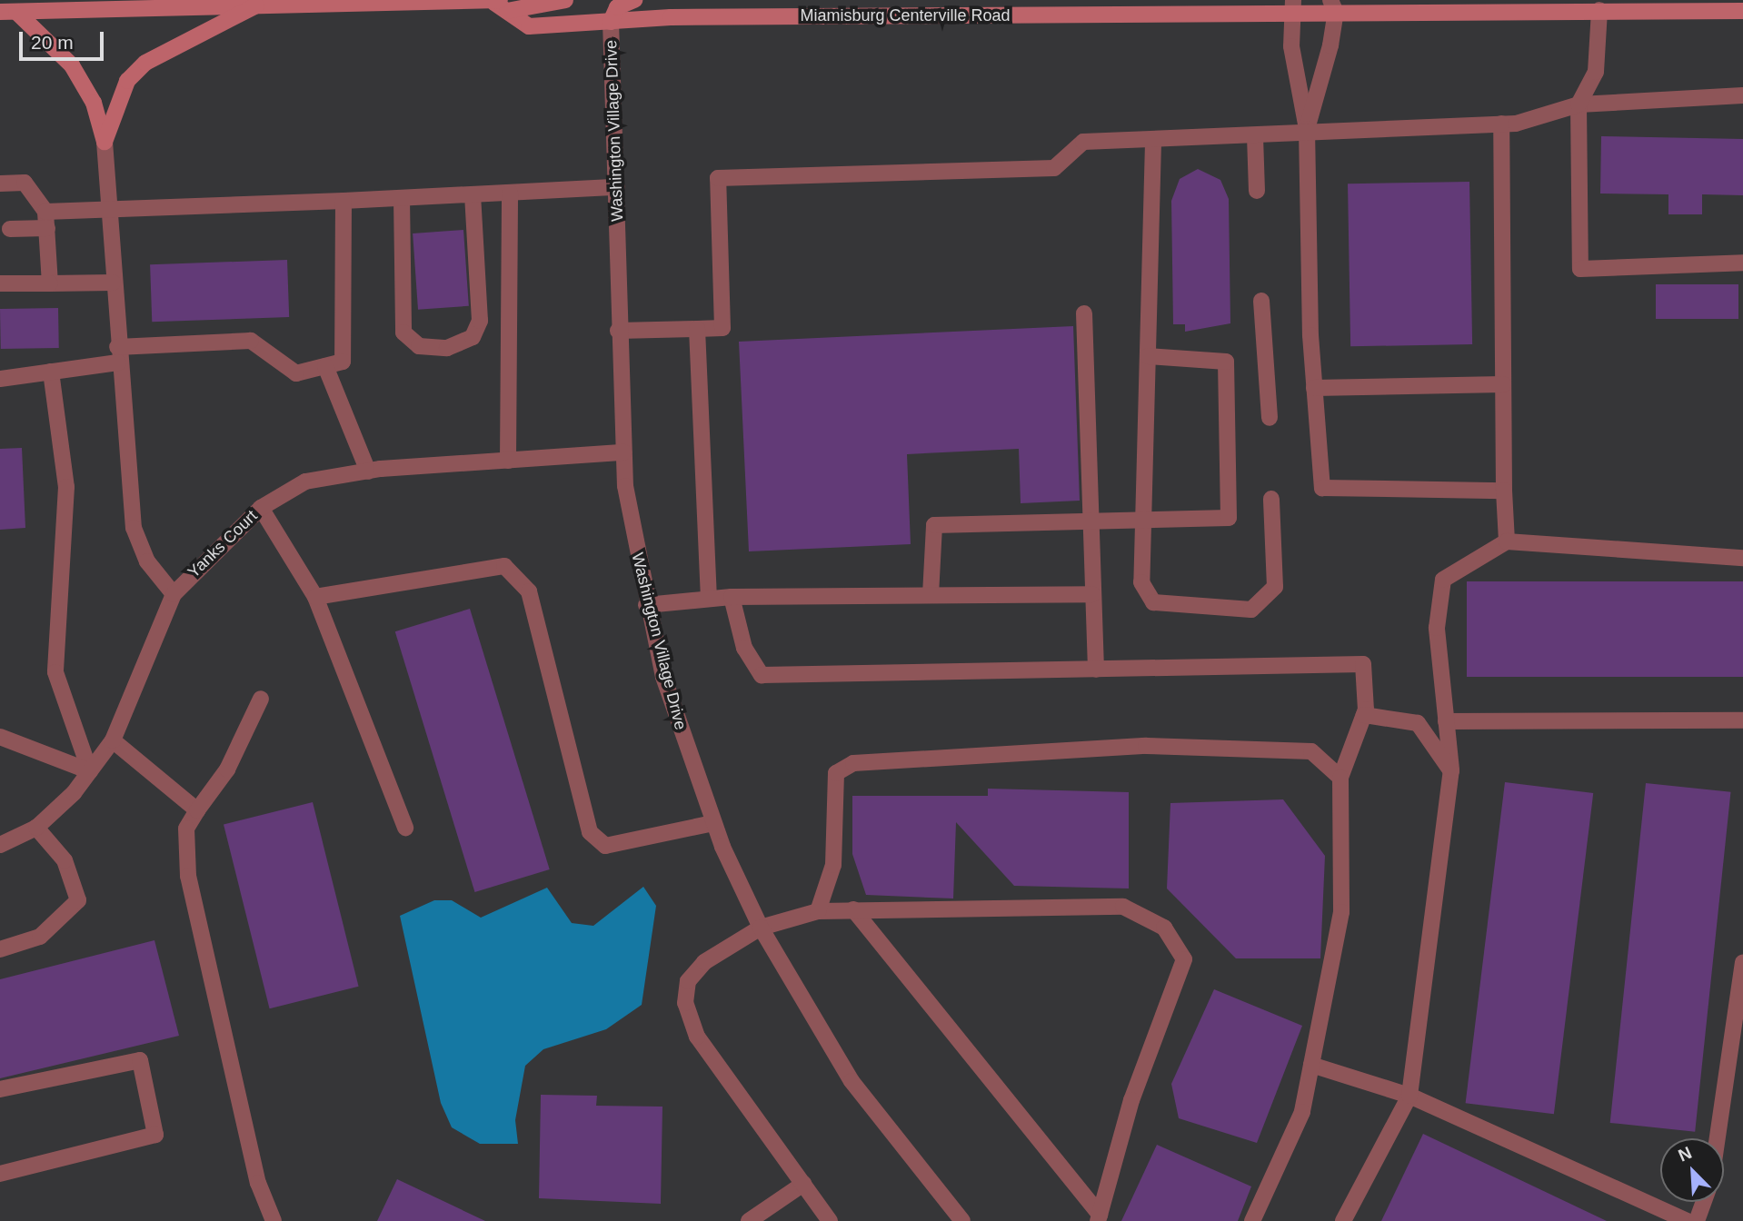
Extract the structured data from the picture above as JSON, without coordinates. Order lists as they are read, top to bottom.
{
  "streets": {
    "main road": ["Miamisburg Centerville Road"],
    "street": ["Washington Village Drive", "Yanks Court"]
  },
  "crossings": [
    ["Miamisburg Centerville Road", "Washington Village Drive"],
    ["Washington Village Drive", "Yanks Court"]
  ],
  "scale_bar": "20 m",
  "north": "top left"
}
